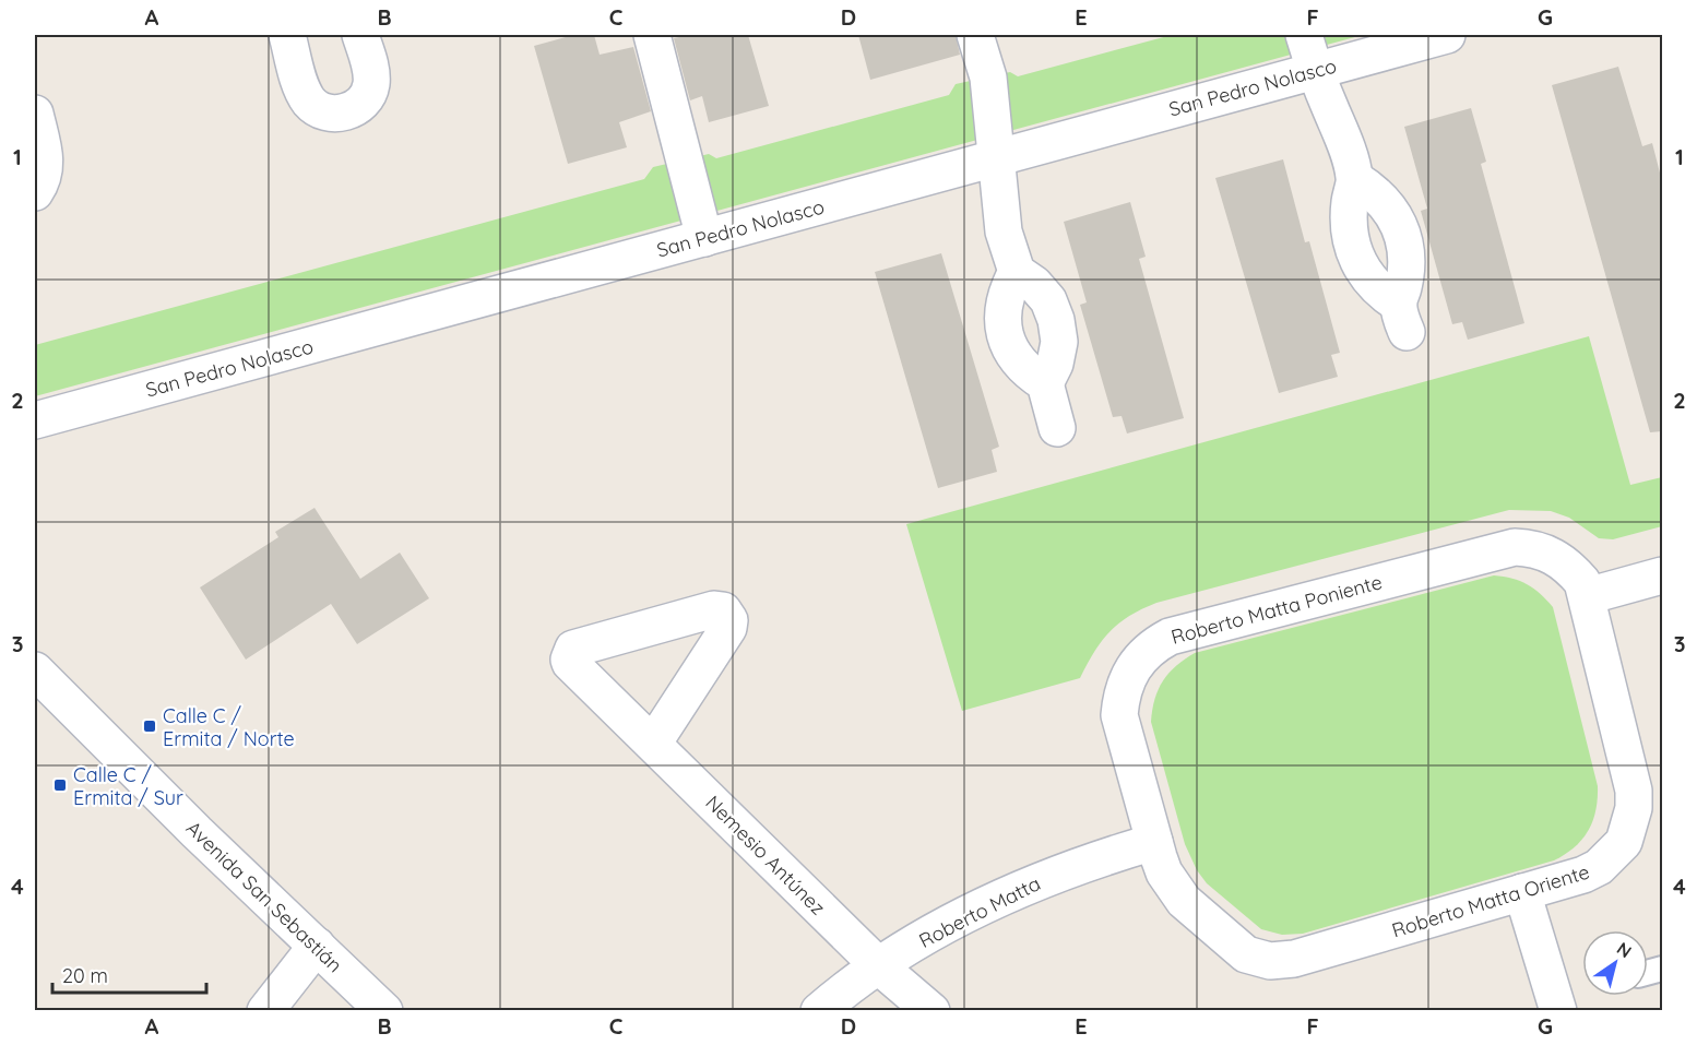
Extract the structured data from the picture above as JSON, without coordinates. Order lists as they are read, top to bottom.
{
  "streets": {
    "street": [
      "San Pedro Nolasco",
      "Roberto Matta Poniente",
      "Nemesio Antúnez",
      "Avenida San Sebastián",
      "Roberto Matta Oriente",
      "Roberto Matta"
    ]
  },
  "crossings": [
    ["Roberto Matta Poniente", "Roberto Matta Oriente"],
    ["Roberto Matta Poniente", "Roberto Matta"],
    ["Nemesio Antúnez", "Roberto Matta"],
    ["Roberto Matta Oriente", "Roberto Matta"]
  ],
  "places": {
    "transit": ["Calle C / Ermita / Norte", "Calle C / Ermita / Sur"]
  },
  "scale_bar": "20 m",
  "north": "top right",
  "grid": {
    "columns": [
      "A",
      "B",
      "C",
      "D",
      "E",
      "F",
      "G"
    ],
    "rows": [
      "1",
      "2",
      "3",
      "4"
    ]
  }
}
